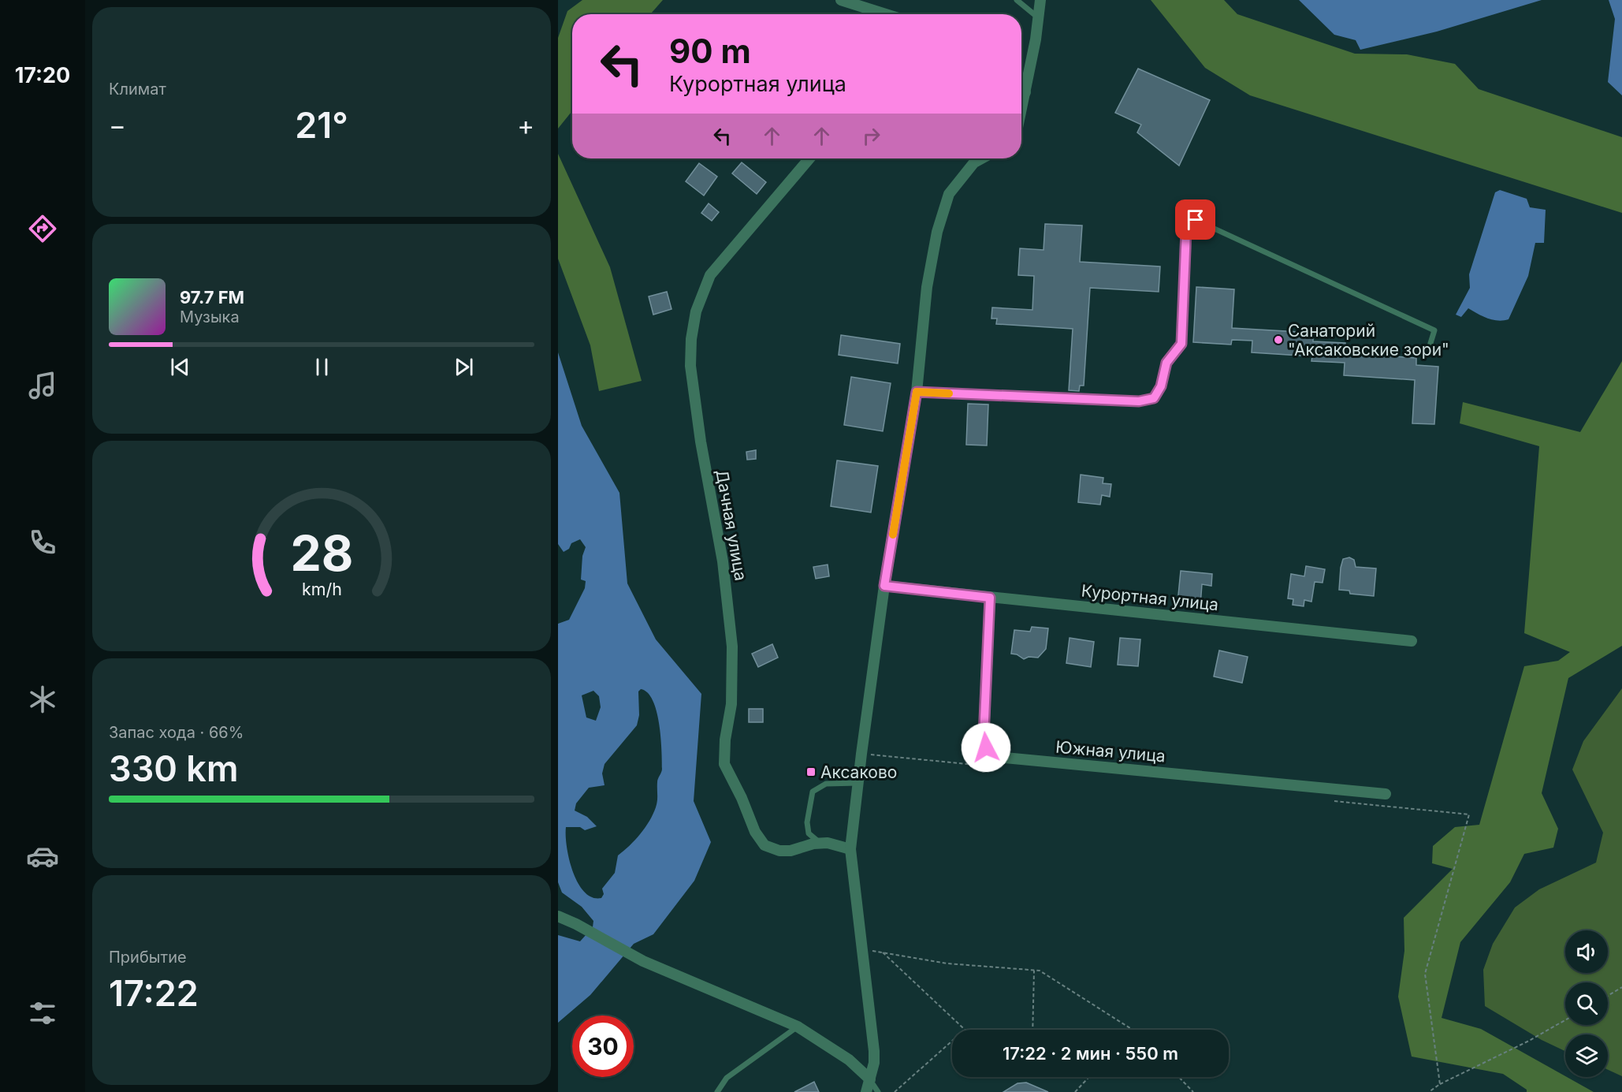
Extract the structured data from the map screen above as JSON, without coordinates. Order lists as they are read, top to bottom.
{
  "streets": {
    "street": ["Дачная улица", "Курортная улица", "Южная улица"]
  },
  "crossings": [
    ["Курортная улица", "Южная улица"]
  ],
  "places": {
    "other": ["Санаторий \"Аксаковские зори\""],
    "transit": ["Аксаково"]
  },
  "page": {
    "tabs": "17:20",
    "tile": [
      "Климат",
      ["Запас хода · 66%", "330 km"],
      ["Прибытие", "17:22"]
    ],
    "turn": ["90 m", "Курортная улица"],
    "heat": ["−", "21°", "+"],
    "song": ["97.7 FM", "Музыка"],
    "limit": "30",
    "trip": "17:22 · 2 мин · 550 m",
    "gauge": ["28", "km/h"]
  }
}
